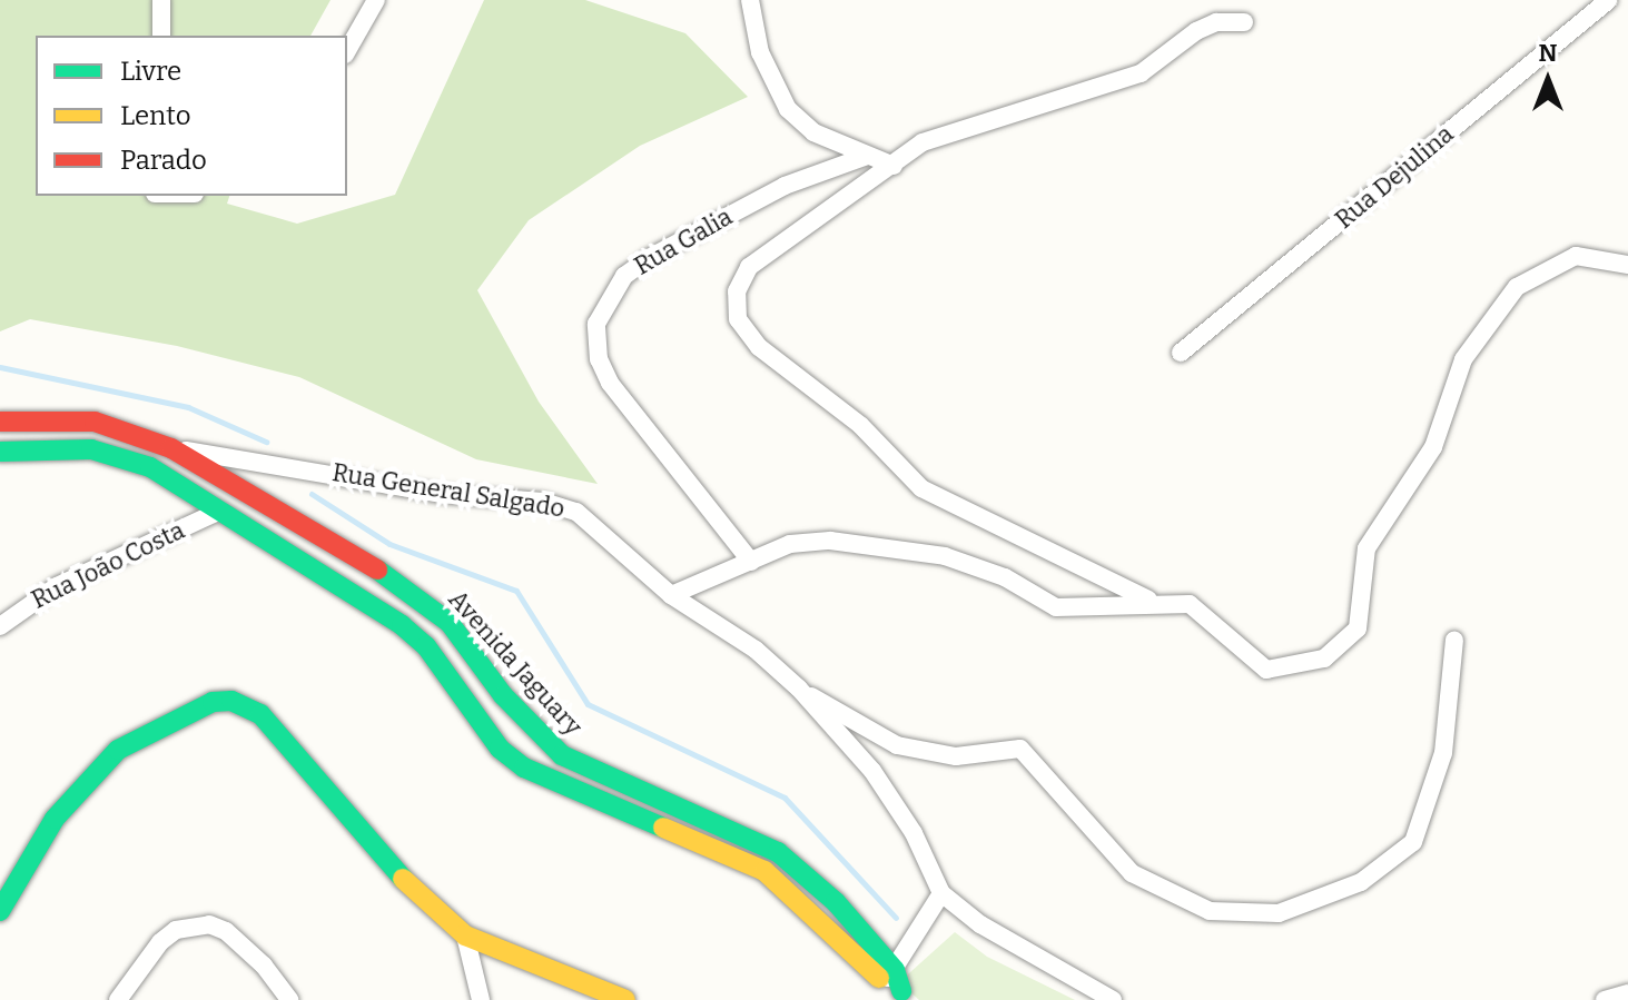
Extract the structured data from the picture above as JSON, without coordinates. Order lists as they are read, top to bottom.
{
  "streets": {
    "street": [
      "Rua Dejulina",
      "Rua Galia",
      "Rua General Salgado",
      "Rua João Costa",
      "Avenida Jaguary"
    ]
  },
  "crossings": [
    ["Rua General Salgado", "Avenida Jaguary"]
  ],
  "legend": ["Livre", "Lento", "Parado"],
  "north": "top"
}
